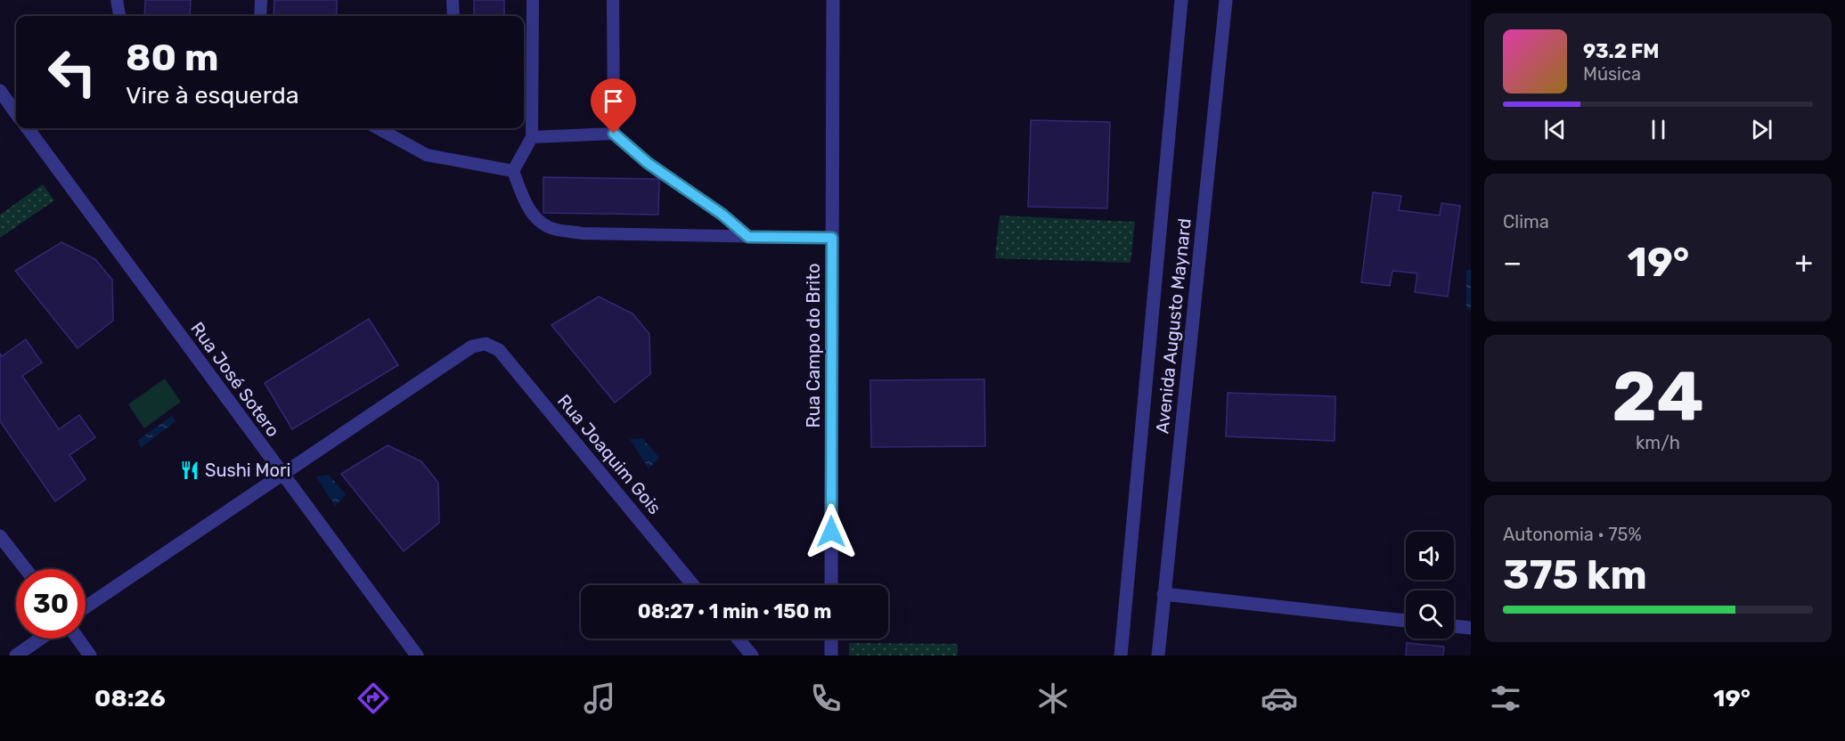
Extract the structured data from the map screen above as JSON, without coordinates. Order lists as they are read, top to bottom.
{
  "streets": {
    "street": [
      "Avenida Augusto Maynard",
      "Rua Campo do Brito",
      "Rua José Sotero",
      "Rua Joaquim Gois"
    ]
  },
  "crossings": [
    ["Rua José Sotero", "Rua Joaquim Gois"]
  ],
  "places": {
    "restaurant": ["Sushi Mori"]
  },
  "page": {
    "turn": ["80 m", "Vire à esquerda"],
    "song": ["93.2 FM", "Música"],
    "tile": [
      "Clima",
      ["24", "km/h"],
      ["Autonomia · 75%", "375 km"]
    ],
    "heat": ["−", "19°", "+"],
    "limit": "30",
    "trip": "08:27 · 1 min · 150 m",
    "tabs": ["08:26", "19°"]
  }
}
